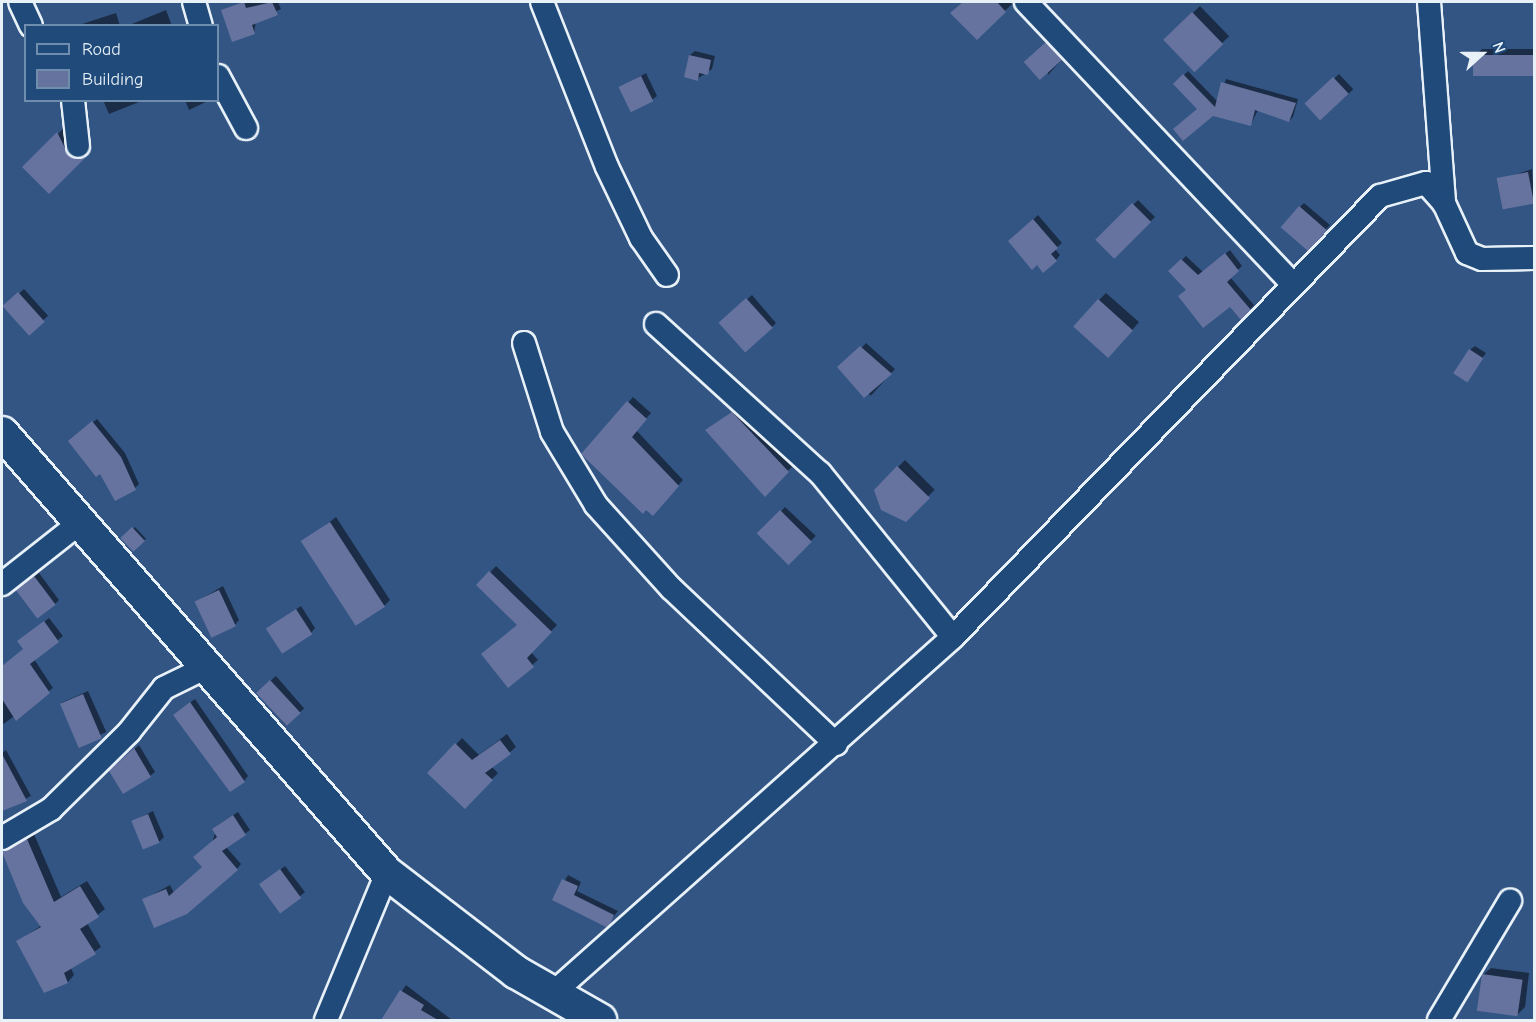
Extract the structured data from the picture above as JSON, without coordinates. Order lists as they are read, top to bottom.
{
  "legend": ["Road", "Building"],
  "north": "right"
}
